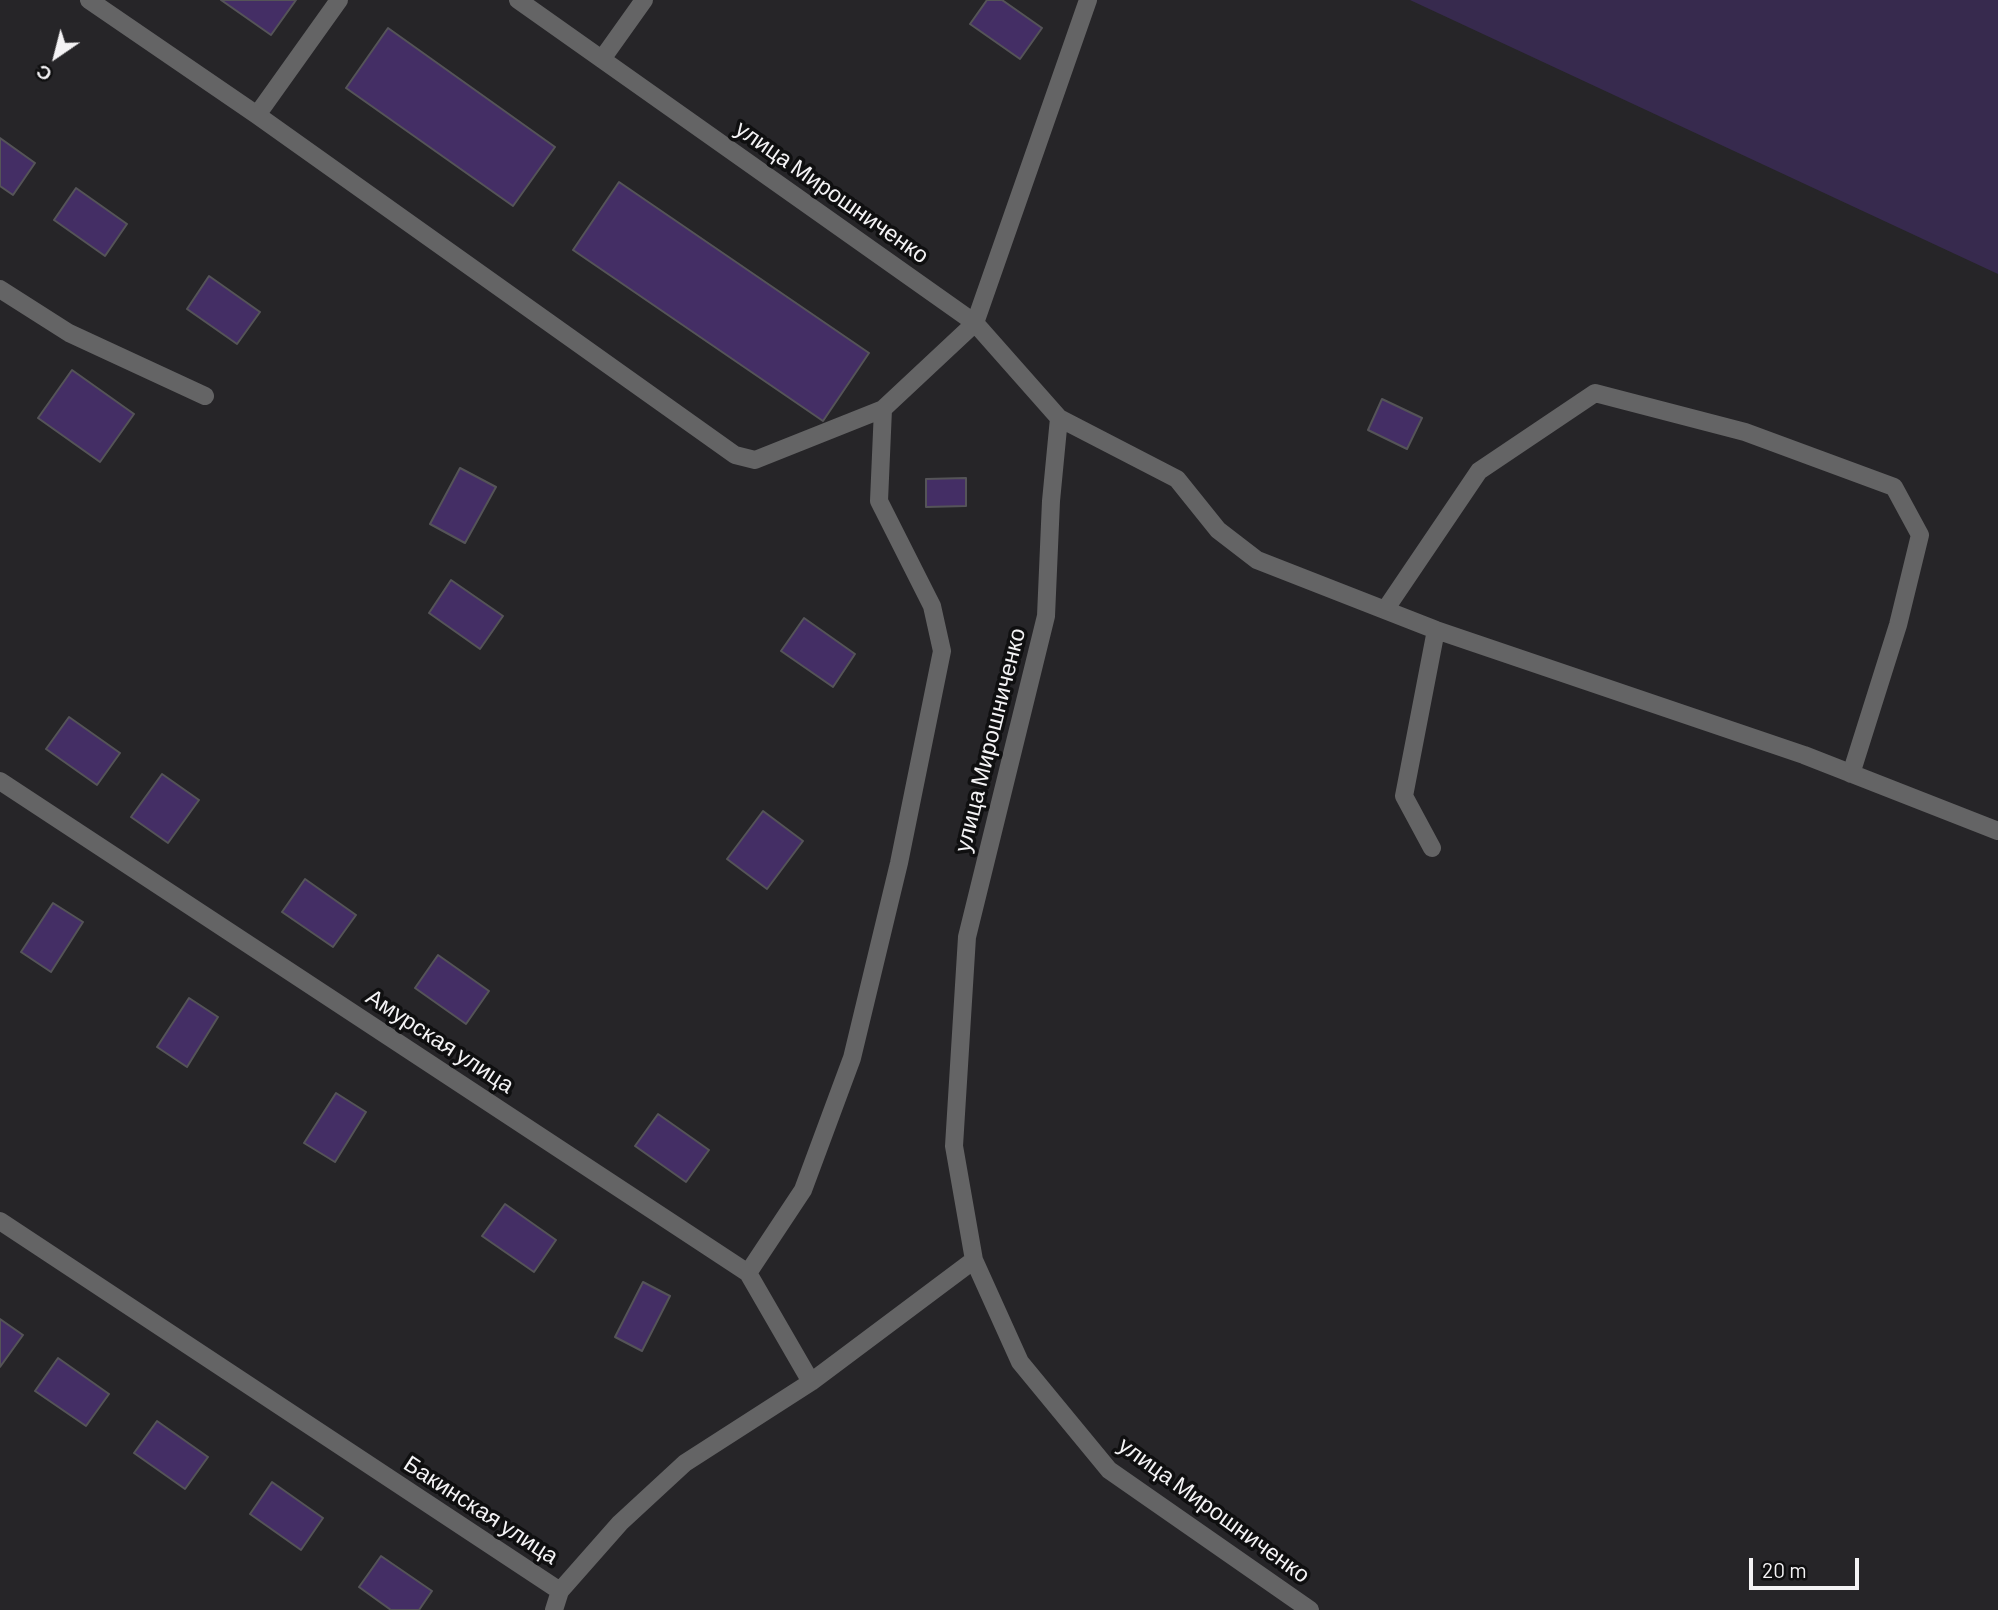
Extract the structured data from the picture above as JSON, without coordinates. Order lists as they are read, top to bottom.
{
  "streets": {
    "street": ["улица Мирошниченко", "Амурская улица", "Бакинская улица"]
  },
  "crossings": [
    ["улица Мирошниченко", "Бакинская улица"],
    ["Амурская улица", "Бакинская улица"]
  ],
  "scale_bar": "20 m",
  "north": "bottom left"
}
